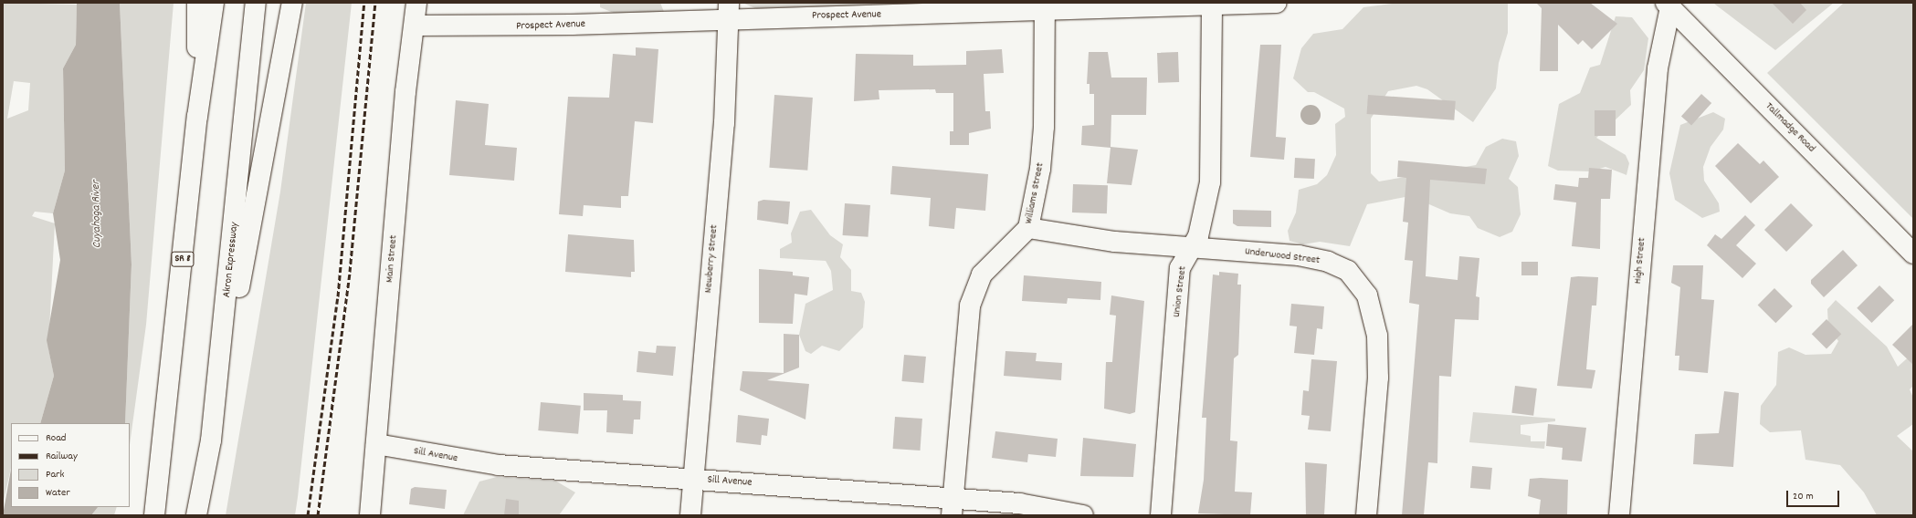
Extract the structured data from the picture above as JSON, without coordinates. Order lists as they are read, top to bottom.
{
  "streets": {
    "main road": [
      "Prospect Avenue",
      "Tallmadge Road",
      "Williams Street",
      "Underwood Street",
      "SR 8",
      "Main Street",
      "Newberry Street",
      "Akron Expressway",
      "High Street",
      "Union Street",
      "Sill Avenue"
    ]
  },
  "crossings": [
    ["Prospect Avenue", "Williams Street"],
    ["Prospect Avenue", "Main Street"],
    ["Prospect Avenue", "Newberry Street"],
    ["Prospect Avenue", "Union Street"],
    ["Tallmadge Road", "High Street"],
    ["Williams Street", "Underwood Street"],
    ["Williams Street", "Sill Avenue"],
    ["Underwood Street", "Union Street"],
    ["Main Street", "Sill Avenue"],
    ["Newberry Street", "Sill Avenue"]
  ],
  "water": ["Cuyahoga River"],
  "legend": [
    "Road",
    "Railway",
    "Park",
    "Water"
  ],
  "scale_bar": "20 m"
}
